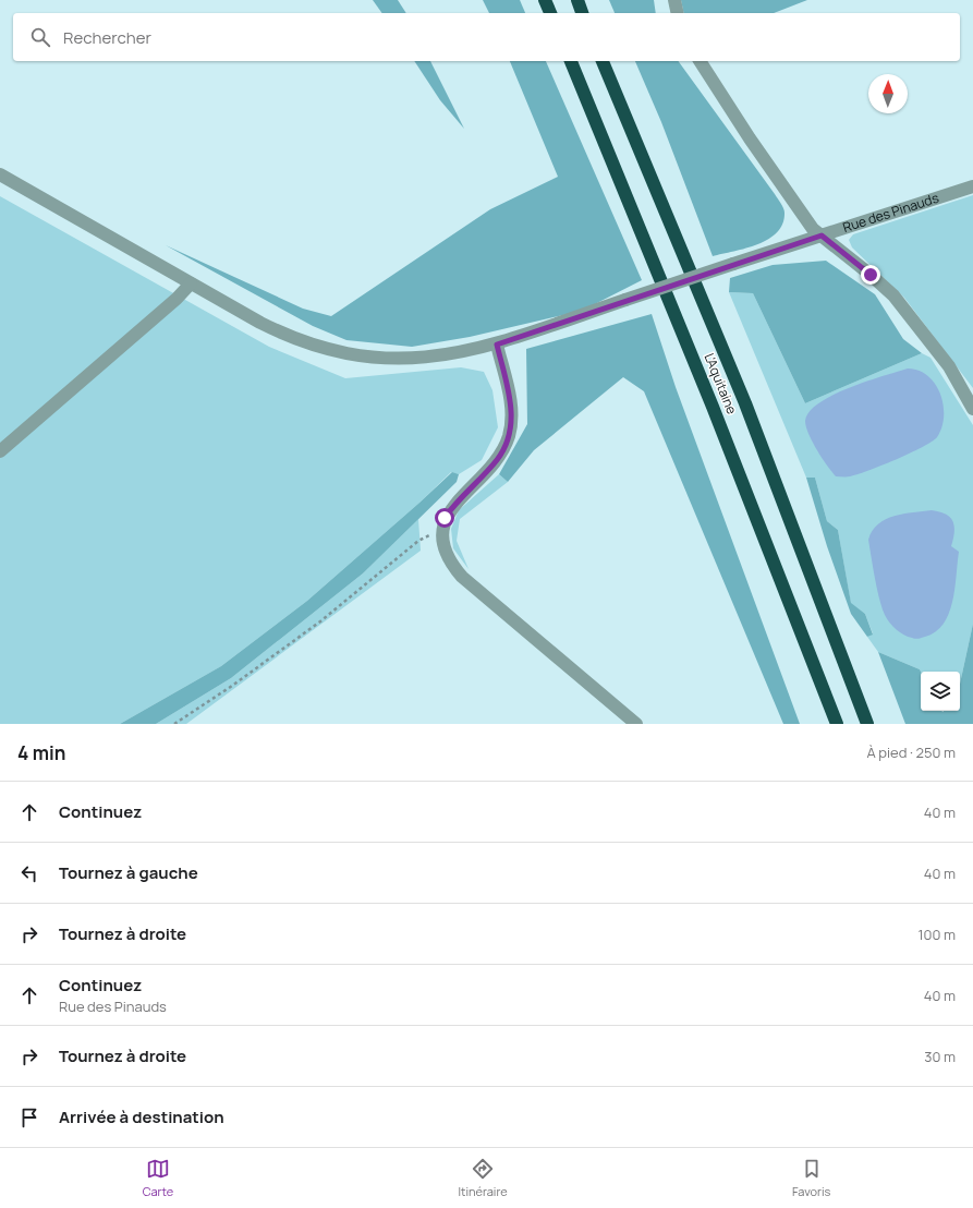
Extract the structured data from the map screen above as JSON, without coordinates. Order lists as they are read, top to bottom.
{
  "streets": {
    "highway": ["L'Aquitaine"],
    "street": ["Rue des Pinauds"]
  },
  "north": "top",
  "page": {
    "search": "Rechercher",
    "heading": ["4 min", "À pied · 250 m"],
    "list": [
      ["Continuez", "40 m"],
      ["Tournez à gauche", "40 m"],
      ["Tournez à droite", "100 m"],
      ["Continuez", "Rue des Pinauds", "40 m"],
      ["Tournez à droite", "30 m"],
      "Arrivée à destination"
    ],
    "nav": ["Carte", "Itinéraire", "Favoris"]
  }
}
